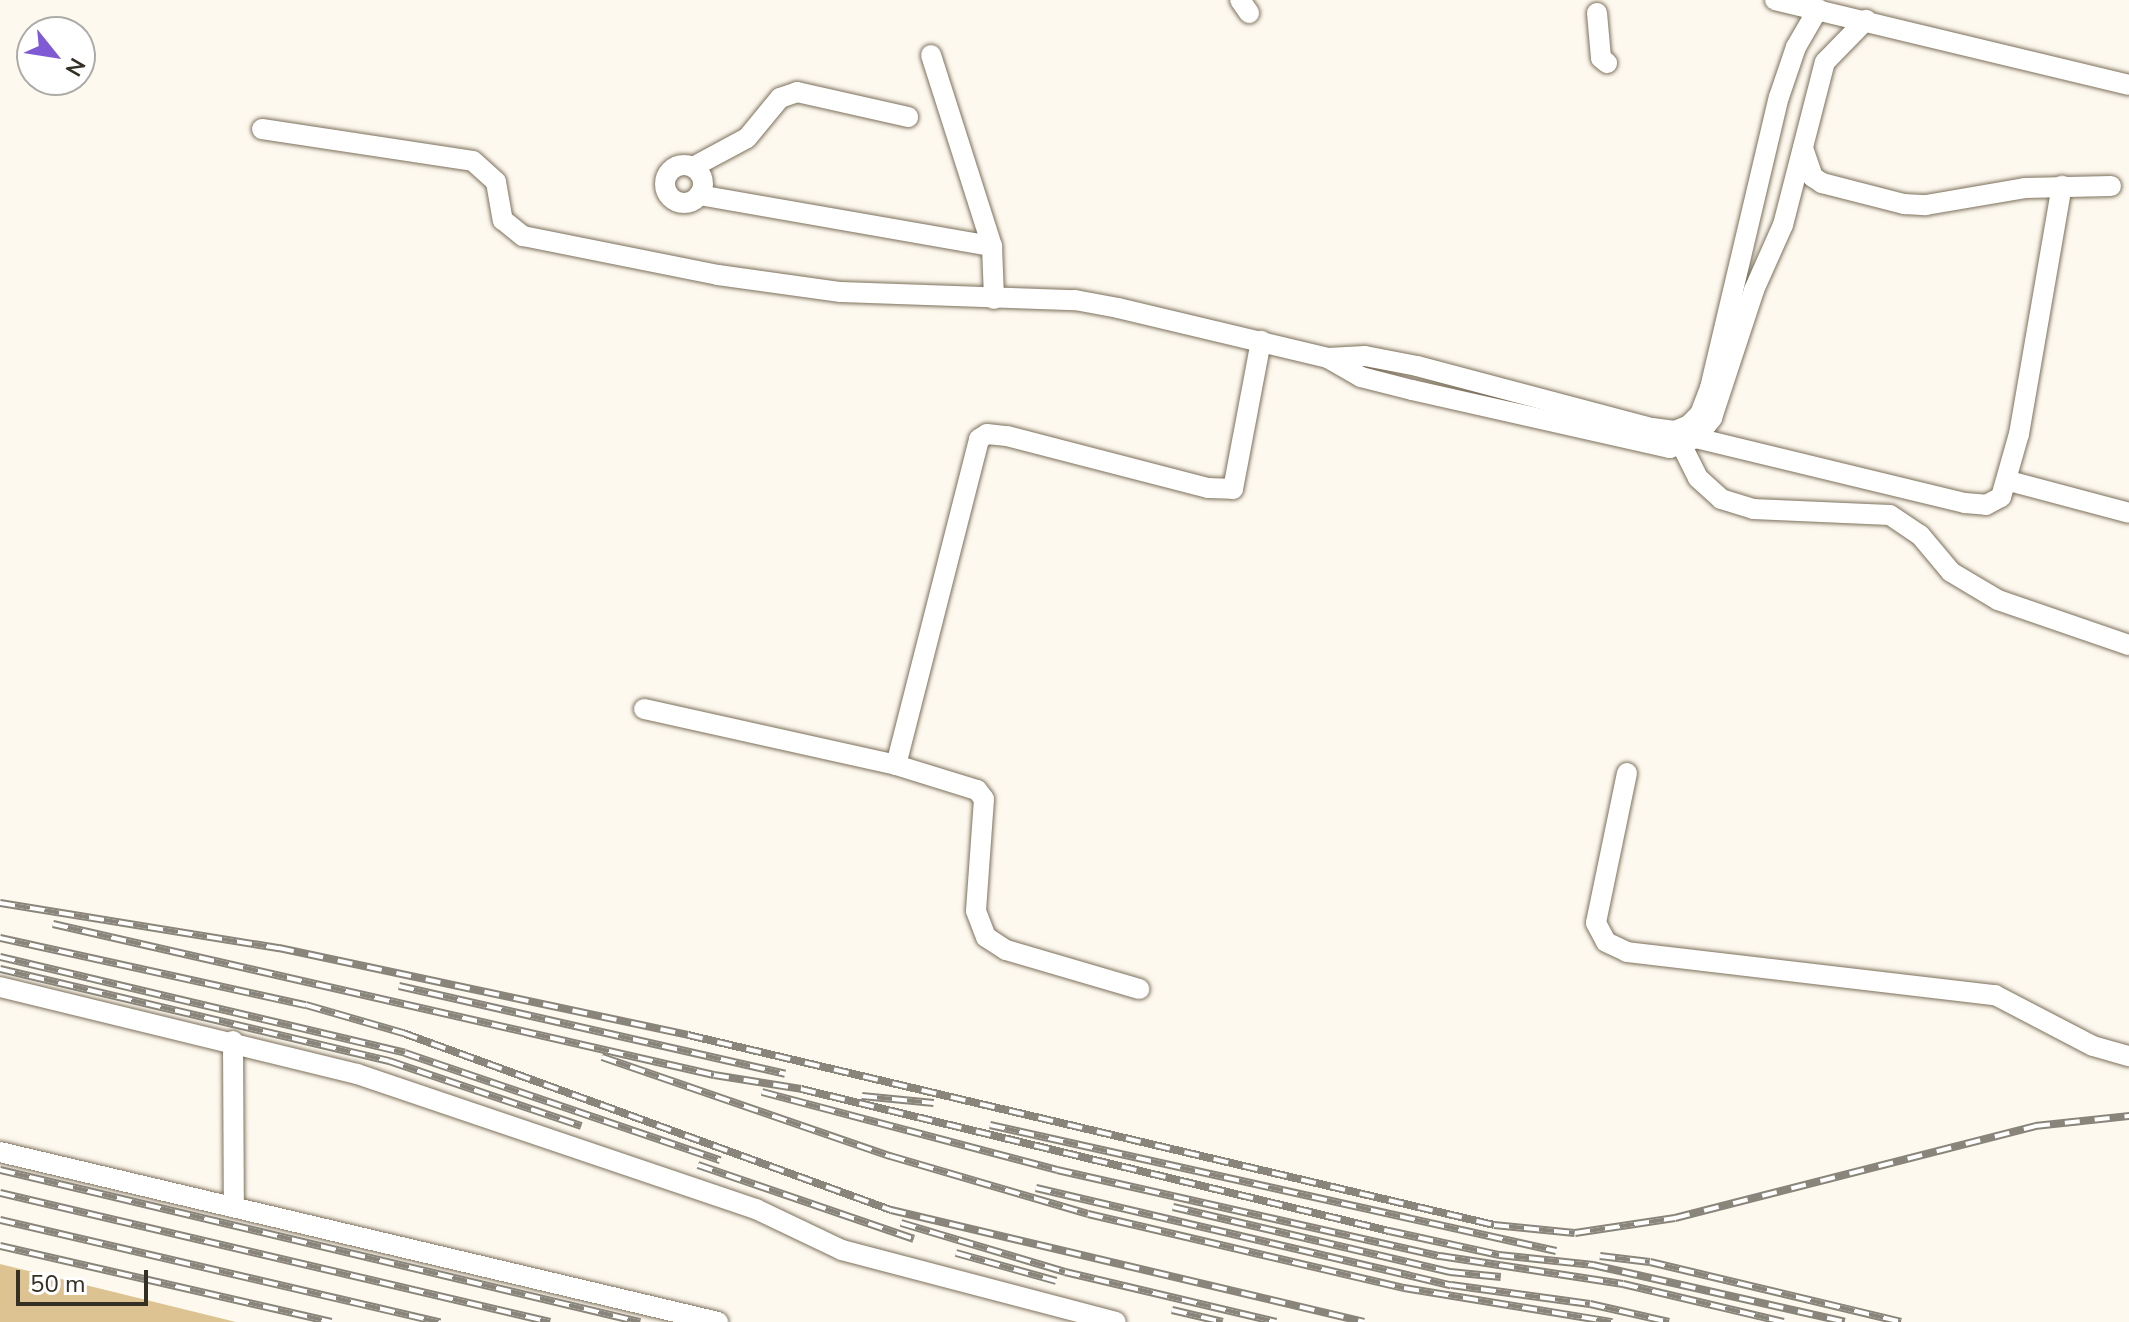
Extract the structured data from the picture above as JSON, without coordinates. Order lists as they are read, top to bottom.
{
  "scale_bar": "50 m",
  "north": "bottom right"
}
